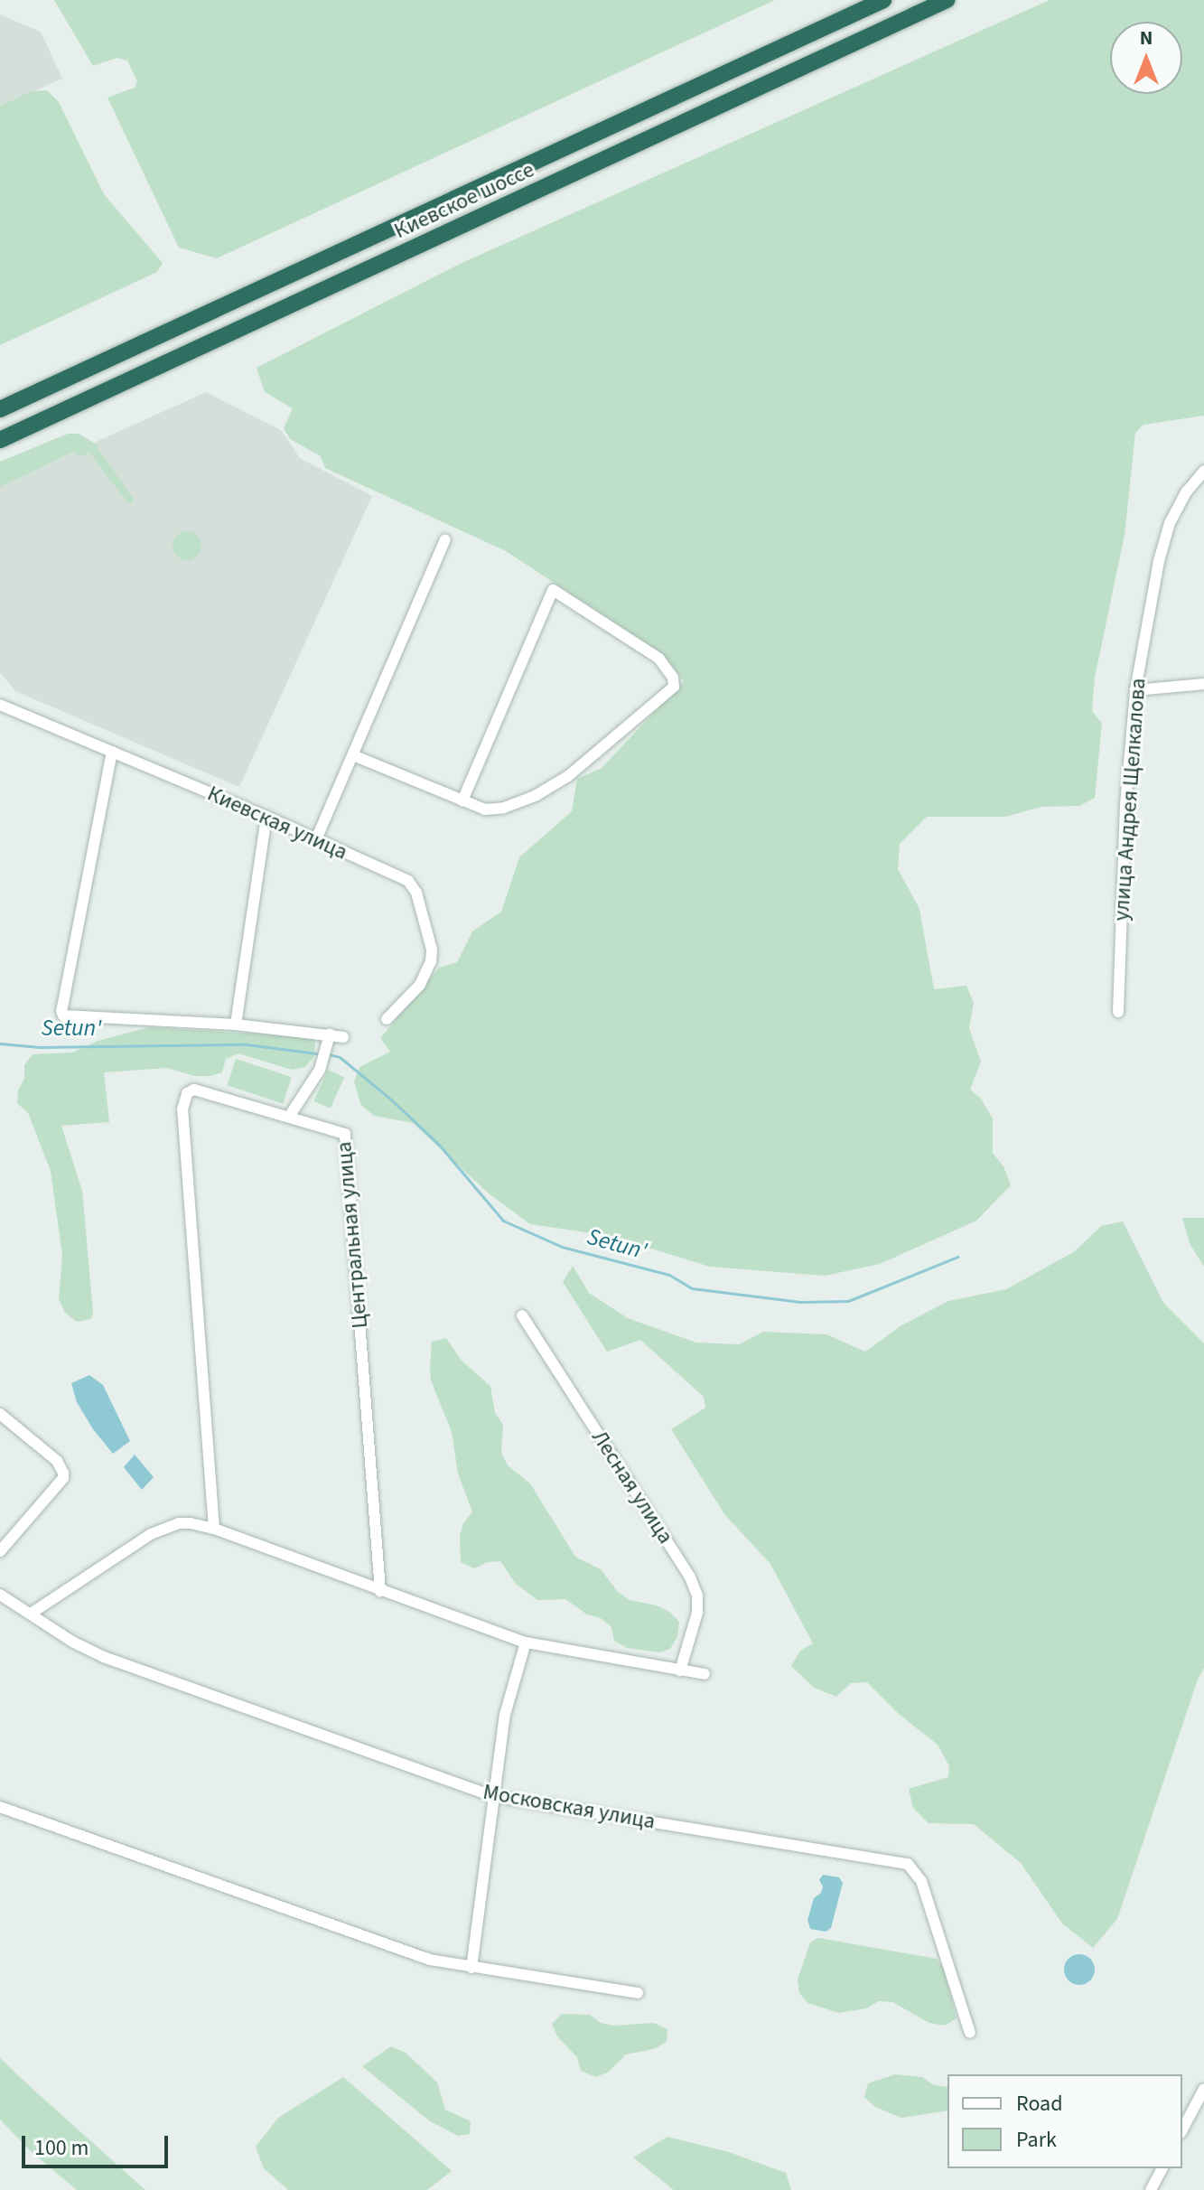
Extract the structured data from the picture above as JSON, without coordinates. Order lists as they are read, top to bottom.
{
  "streets": {
    "highway": ["Киевское шоссе"],
    "street": [
      "улица Андрея Щелкалова",
      "Киевская улица",
      "Центральная улица",
      "Лесная улица",
      "Московская улица"
    ]
  },
  "water": ["Setun'"],
  "legend": ["Road", "Park"],
  "scale_bar": "100 m",
  "north": "top"
}
